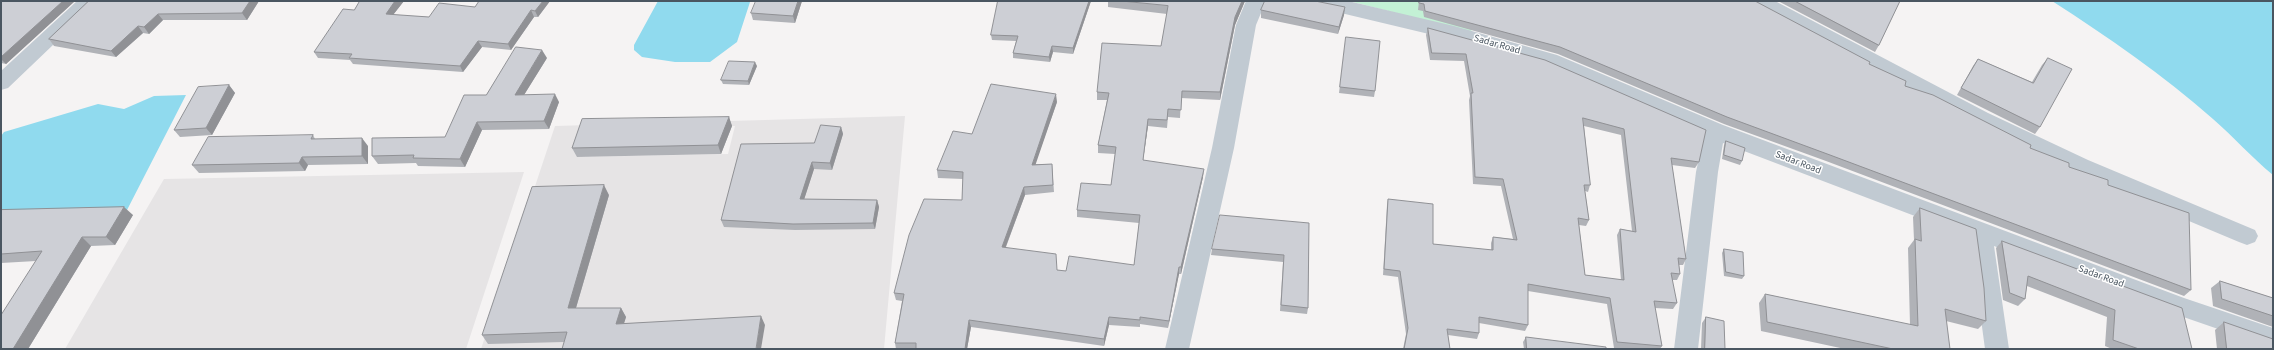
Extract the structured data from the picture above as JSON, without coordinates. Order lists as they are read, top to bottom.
{
  "streets": {
    "street": ["Sadar Road"]
  }
}
